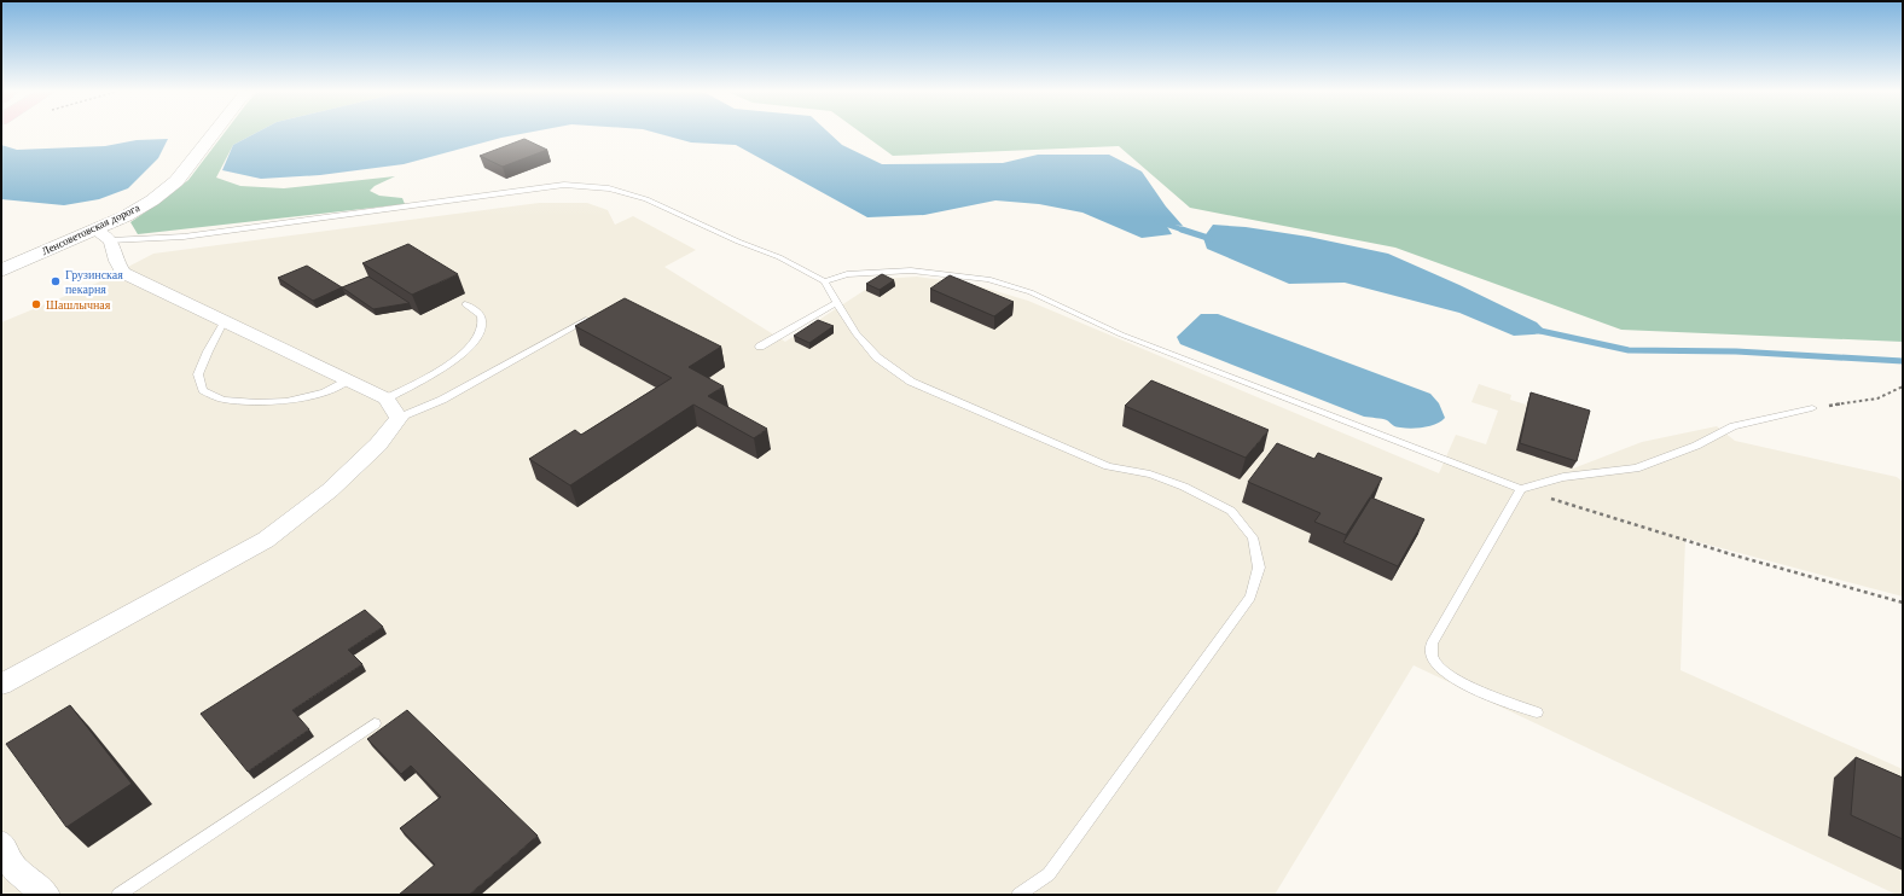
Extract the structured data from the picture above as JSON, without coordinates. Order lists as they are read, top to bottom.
{
  "streets": {
    "street": ["Ленсоветовская дорога"]
  },
  "places": ["Грузинская пекарня", "Шашлычная"]
}
